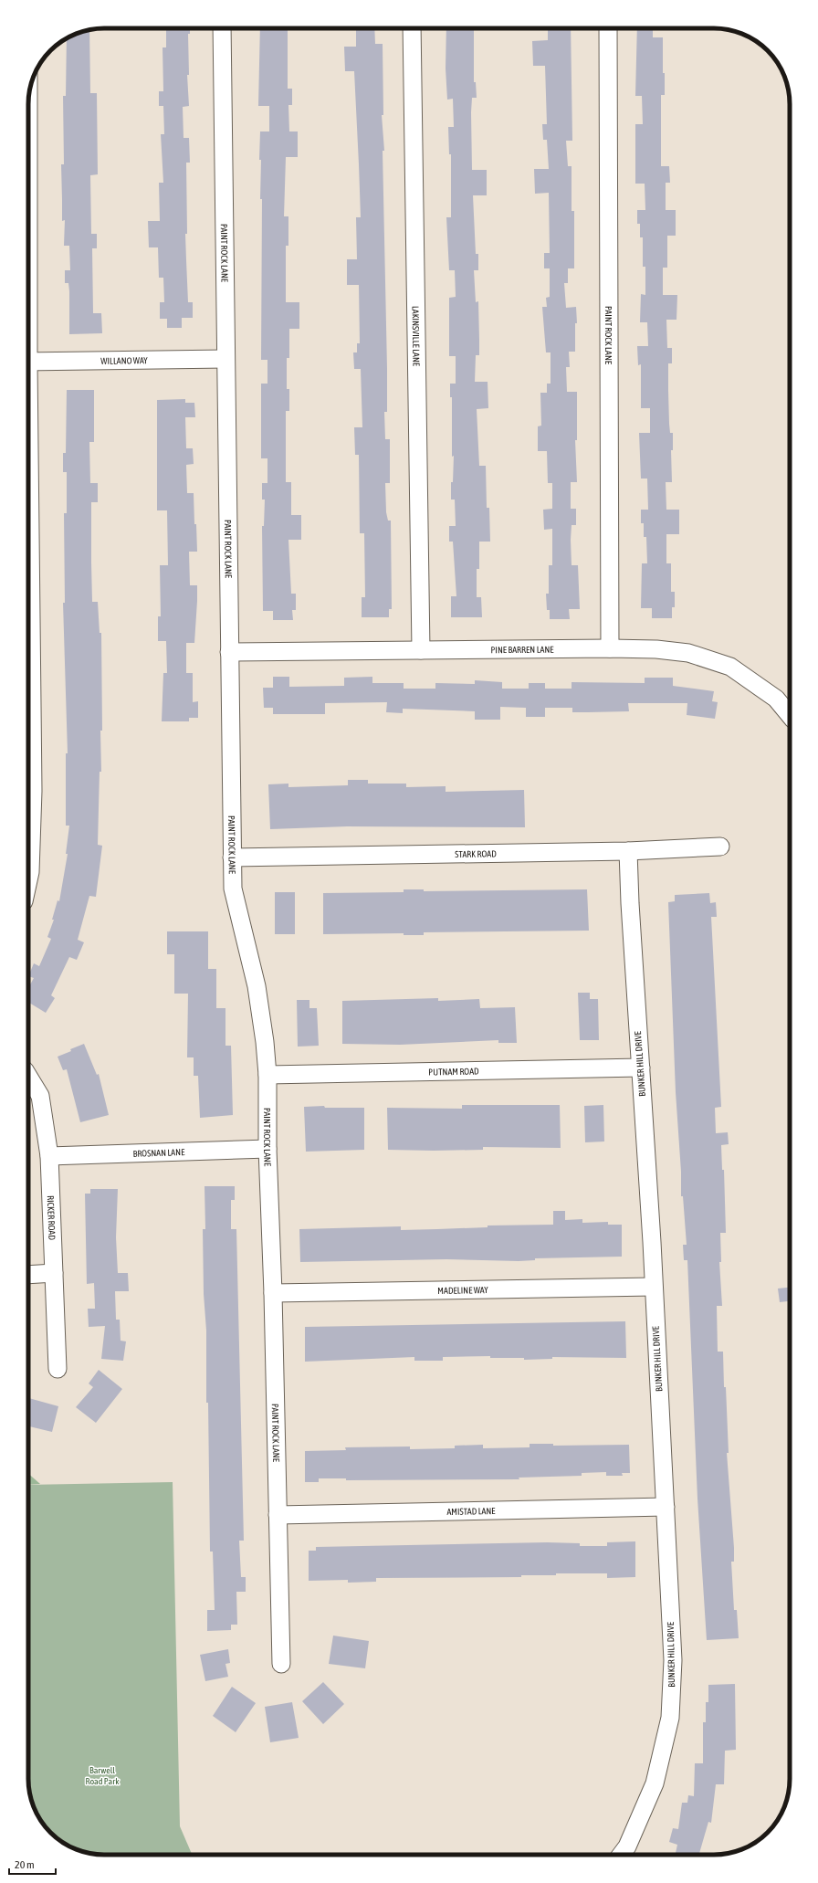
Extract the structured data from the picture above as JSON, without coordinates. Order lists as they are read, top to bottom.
{
  "streets": {
    "street": [
      "PAINT ROCK LANE",
      "LAKINSVILLE LANE",
      "WILLANO WAY",
      "PINE BARREN LANE",
      "STARK ROAD",
      "BUNKER HILL DRIVE",
      "PUTNAM ROAD",
      "BROSNAN LANE",
      "RICKER ROAD",
      "MADELINE WAY",
      "AMISTAD LANE"
    ]
  },
  "crossings": [
    ["PAINT ROCK LANE", "WILLANO WAY"],
    ["PAINT ROCK LANE", "PINE BARREN LANE"],
    ["PAINT ROCK LANE", "STARK ROAD"],
    ["PAINT ROCK LANE", "PUTNAM ROAD"],
    ["PAINT ROCK LANE", "BROSNAN LANE"],
    ["PAINT ROCK LANE", "MADELINE WAY"],
    ["PAINT ROCK LANE", "AMISTAD LANE"],
    ["LAKINSVILLE LANE", "PINE BARREN LANE"],
    ["STARK ROAD", "BUNKER HILL DRIVE"],
    ["BUNKER HILL DRIVE", "PUTNAM ROAD"],
    ["BUNKER HILL DRIVE", "MADELINE WAY"],
    ["BUNKER HILL DRIVE", "AMISTAD LANE"],
    ["BROSNAN LANE", "RICKER ROAD"]
  ],
  "parks": ["Barwell Road Park"],
  "scale_bar": "20 m"
}
